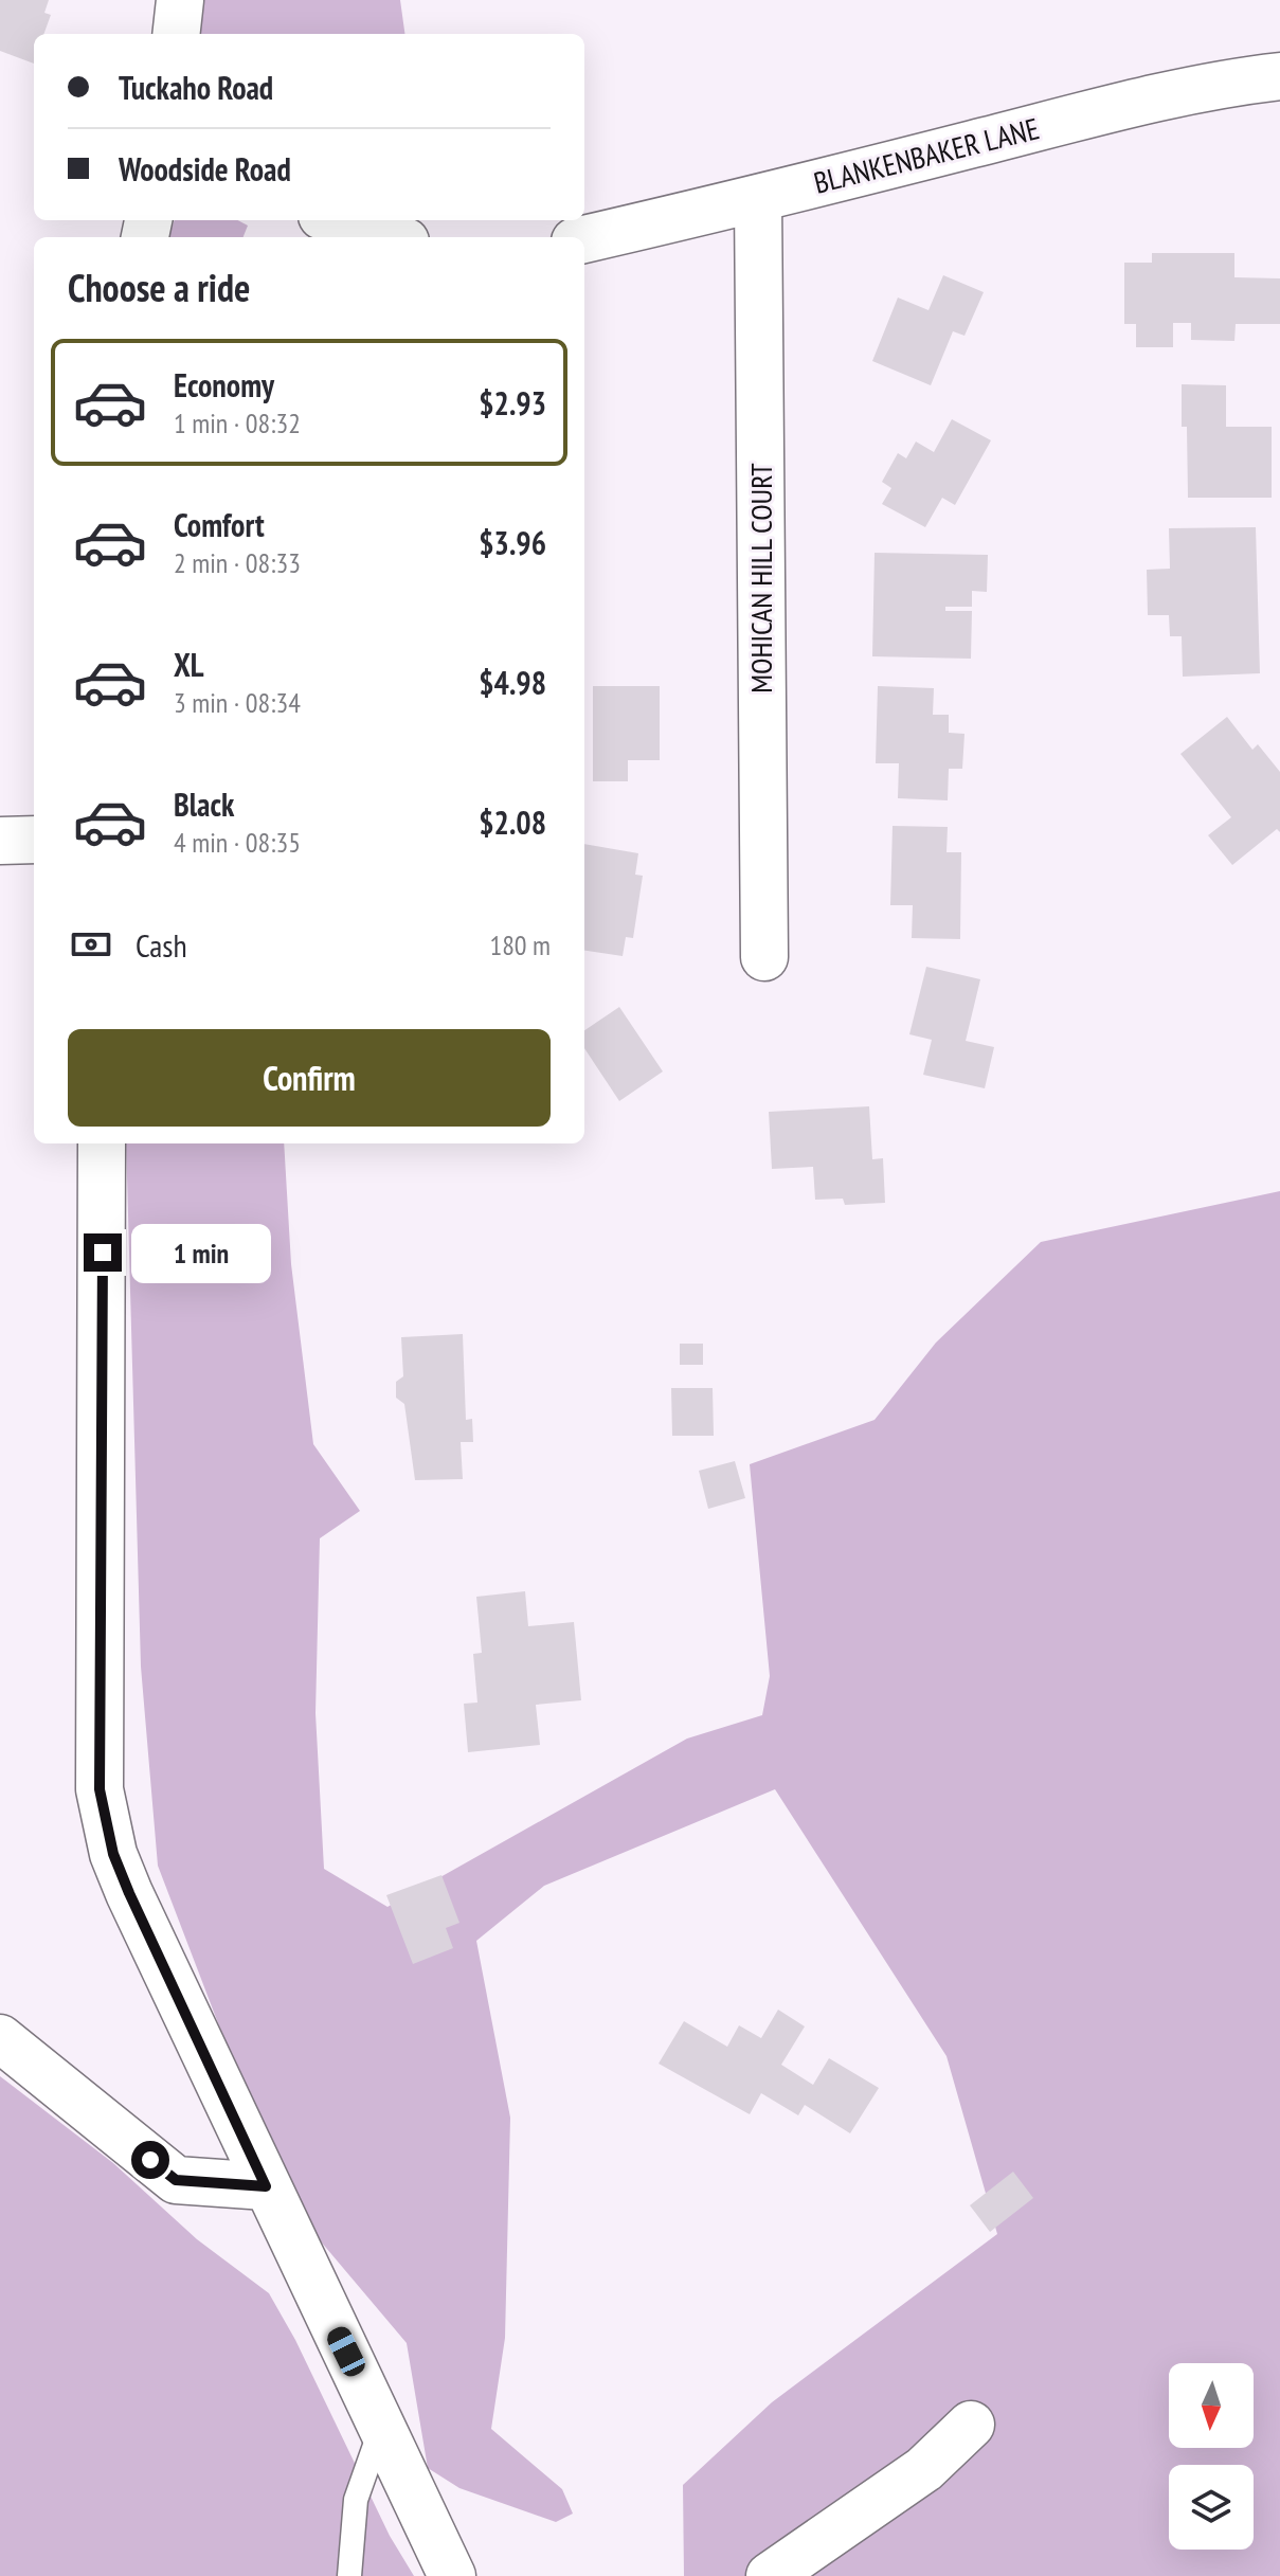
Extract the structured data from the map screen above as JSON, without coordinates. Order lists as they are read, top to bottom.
{
  "streets": {
    "street": ["BLANKENBAKER LANE", "MOHICAN HILL COURT"]
  },
  "crossings": [
    ["BLANKENBAKER LANE", "MOHICAN HILL COURT"]
  ],
  "north": "bottom",
  "page": {
    "banner": ["Tuckaho Road", "Woodside Road"],
    "heading": "Choose a ride",
    "list": [
      {
        "name": "Economy",
        "note": "1 min · 08:32",
        "value": "$2.93"
      },
      {
        "name": "Comfort",
        "note": "2 min · 08:33",
        "value": "$3.96"
      },
      {
        "name": "XL",
        "note": "3 min · 08:34",
        "value": "$4.98"
      },
      {
        "name": "Black",
        "note": "4 min · 08:35",
        "value": "$2.08"
      }
    ],
    "pay": ["Cash", "180 m"],
    "buttons": "Confirm",
    "bubble": "1 min"
  }
}
